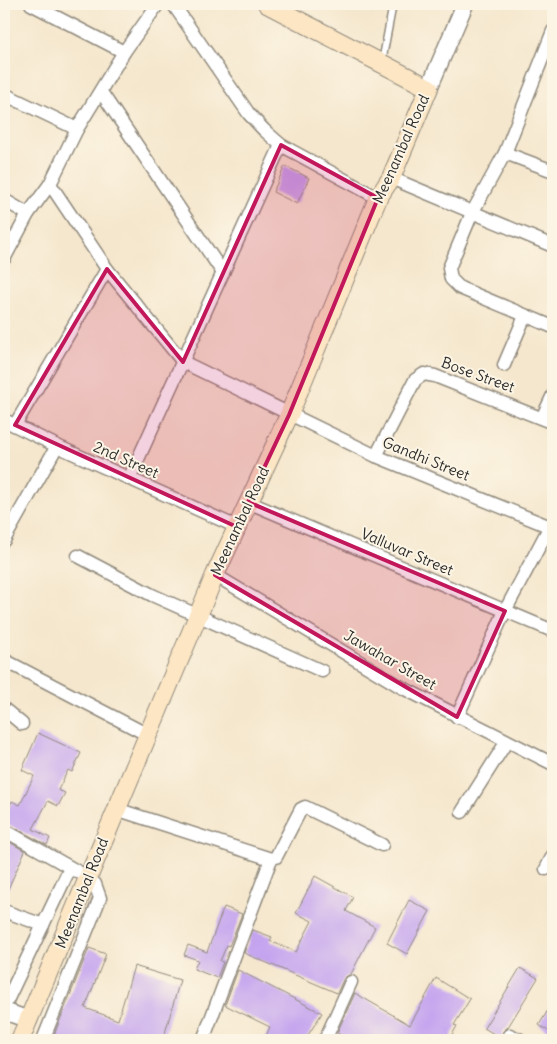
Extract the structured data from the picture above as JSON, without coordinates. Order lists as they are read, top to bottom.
{
  "streets": {
    "main road": ["Meenambal Road"],
    "street": [
      "Bose Street",
      "Gandhi Street",
      "2nd Street",
      "Valluvar Street",
      "Jawahar Street"
    ]
  },
  "crossings": [
    ["Meenambal Road", "Gandhi Street"],
    ["Meenambal Road", "2nd Street"],
    ["Meenambal Road", "Valluvar Street"],
    ["Meenambal Road", "Jawahar Street"],
    ["Bose Street", "Gandhi Street"]
  ]
}
